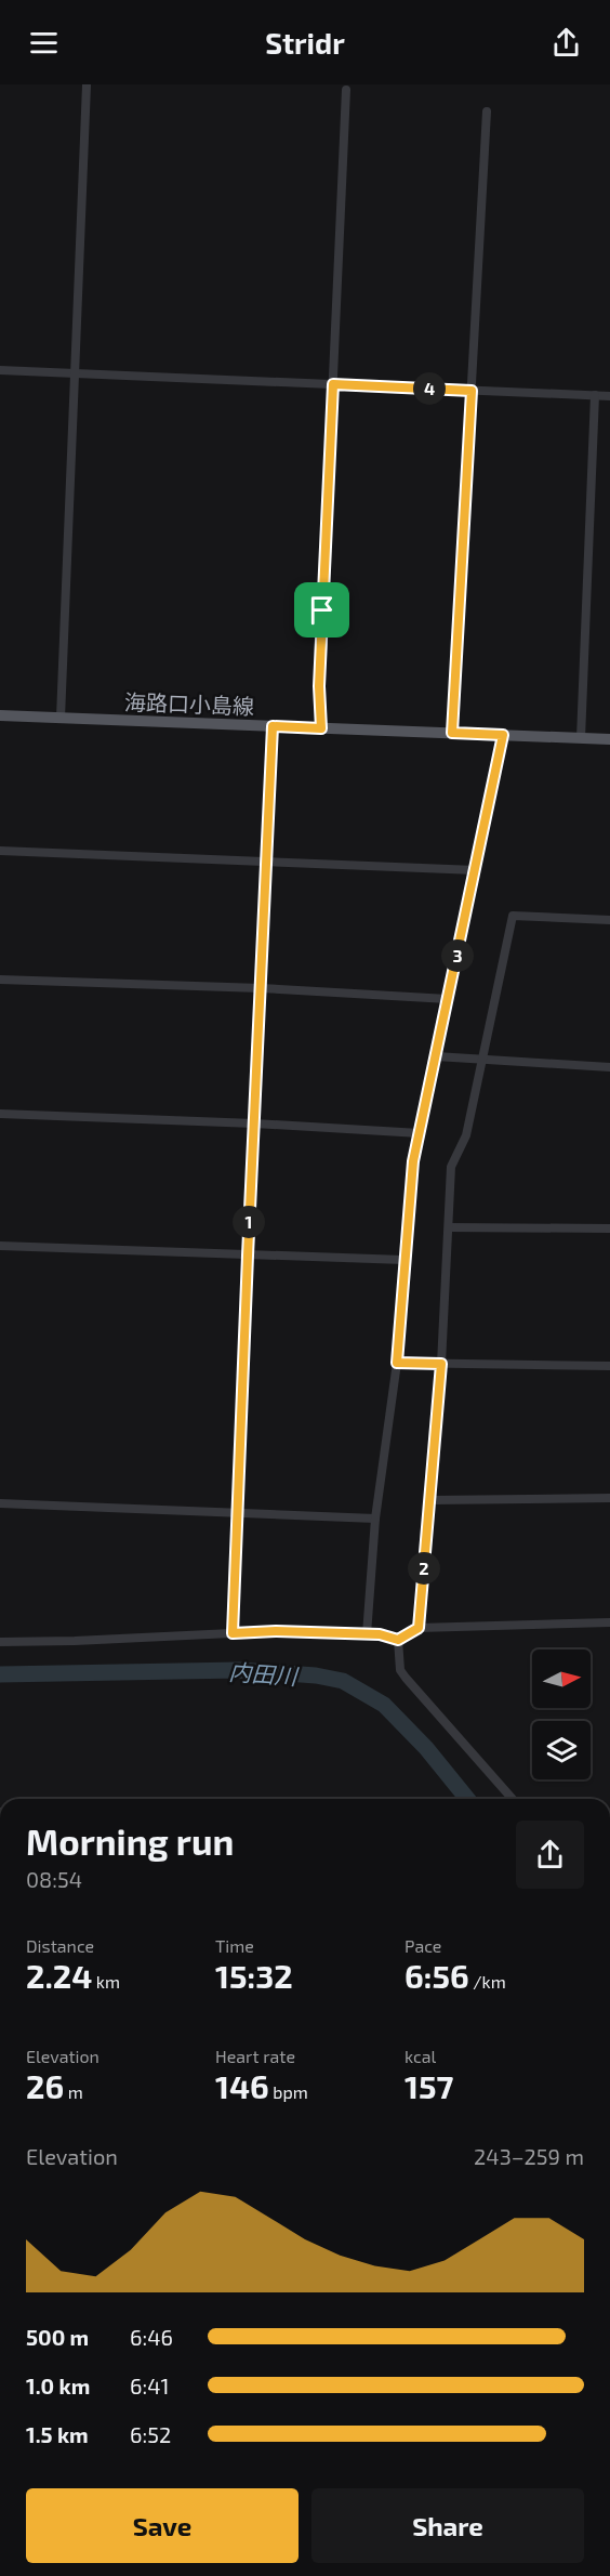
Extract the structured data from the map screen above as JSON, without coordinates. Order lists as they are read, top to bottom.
{
  "streets": {
    "main road": ["海路口小島線"]
  },
  "water": ["内田川"],
  "north": "right",
  "page": {
    "header": "Stridr",
    "pins": [
      "4",
      "3",
      "1",
      "2"
    ],
    "heading": ["Morning run", "08:54"],
    "stats": [
      ["Distance", "2.24 km"],
      ["Time", "15:32"],
      ["Pace", "6:56 /km"],
      ["Elevation", "26 m"],
      ["Heart rate", "146 bpm"],
      ["kcal", "157"]
    ],
    "chart": ["Elevation", "243–259 m"],
    "list": [
      {
        "name": "500 m",
        "note": "6:46"
      },
      {
        "name": "1.0 km",
        "note": "6:41"
      },
      {
        "name": "1.5 km",
        "note": "6:52"
      }
    ],
    "buttons": ["Save", "Share"]
  }
}
